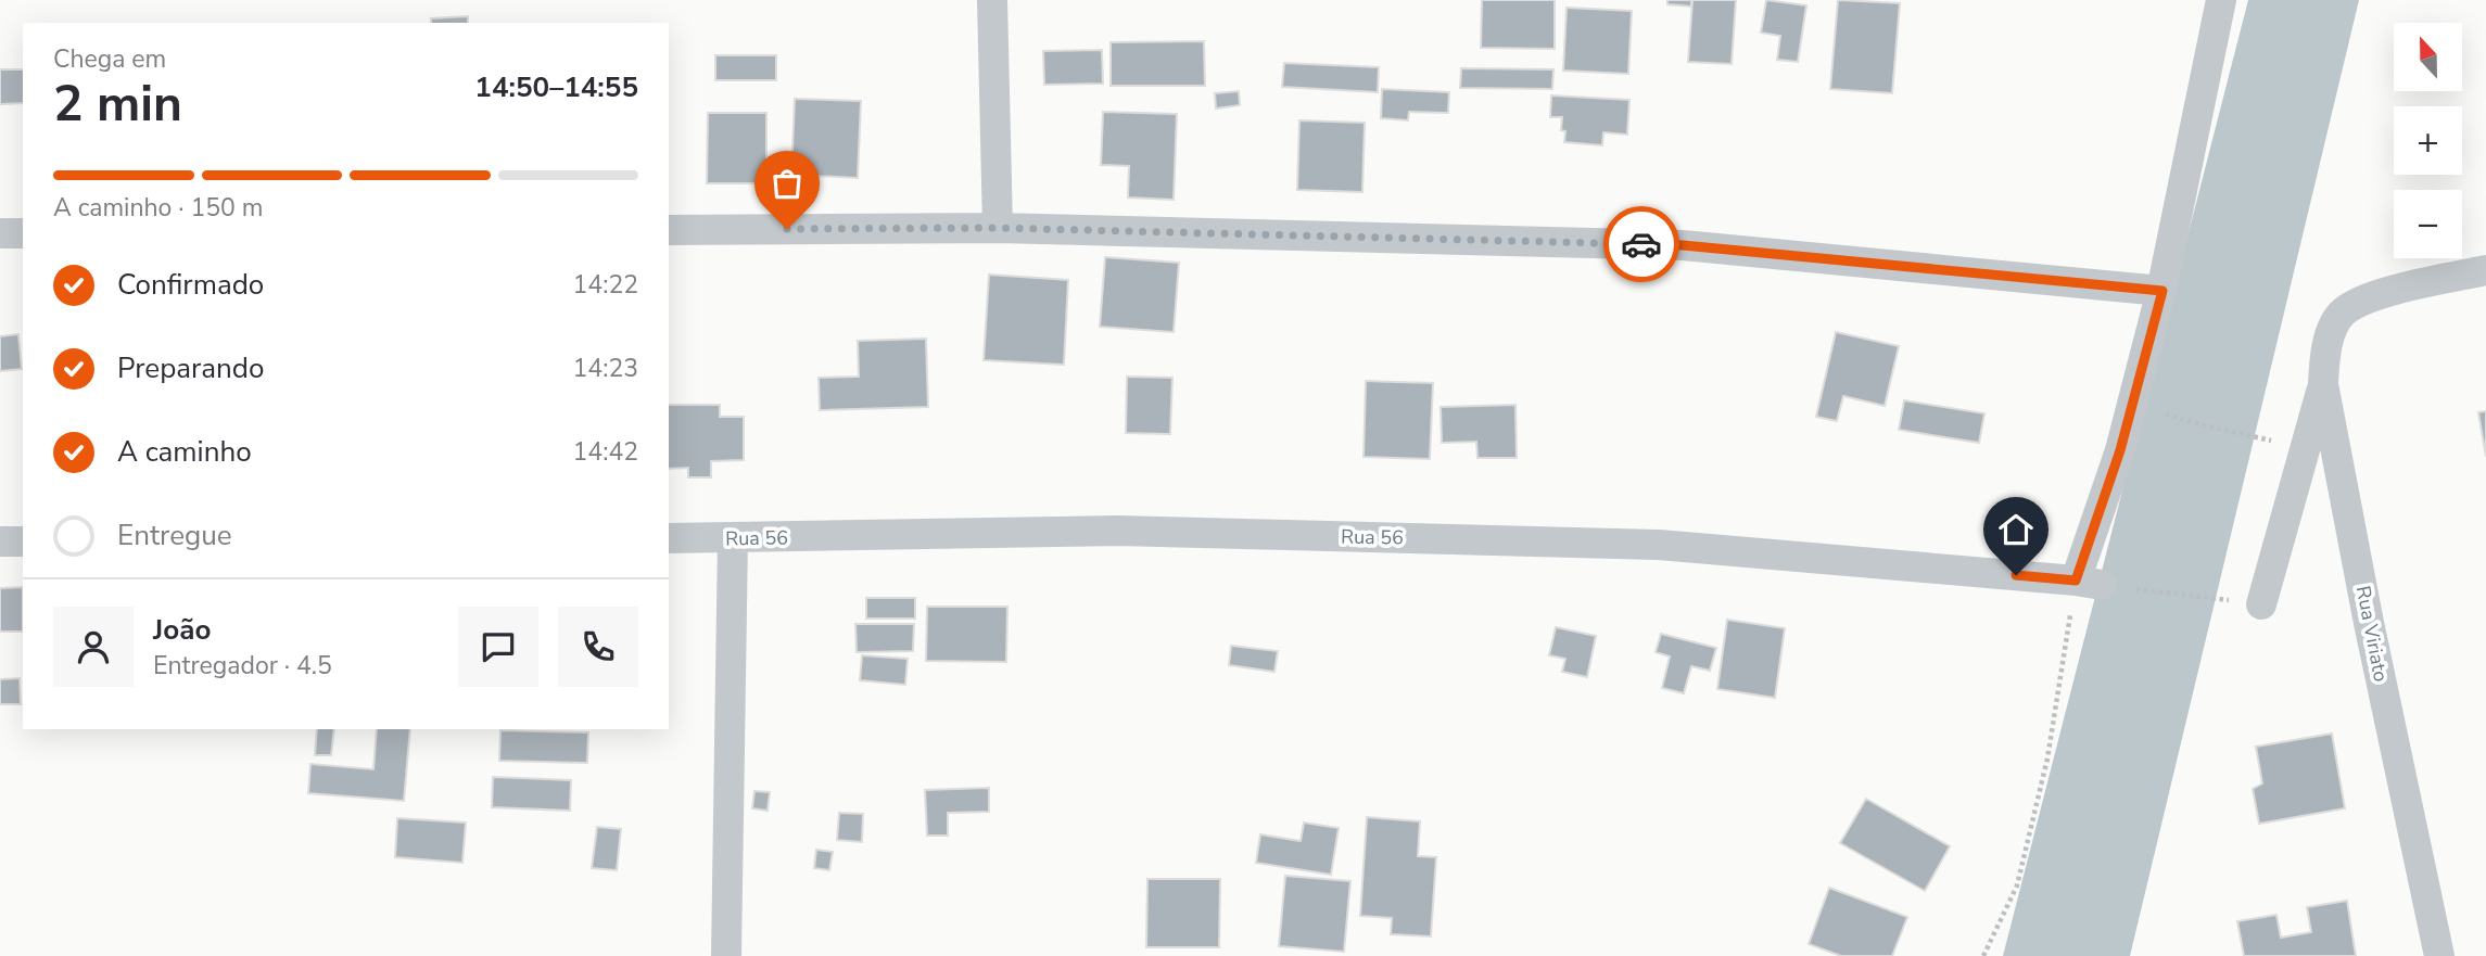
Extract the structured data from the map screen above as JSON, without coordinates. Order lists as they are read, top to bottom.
{
  "streets": {
    "street": ["Rua 56", "Rua Viriato"]
  },
  "north": "top",
  "page": {
    "map_buttons": ["+", "−"],
    "heading": ["2 min", "Chega em", "14:50–14:55"],
    "panel": ["João", "Entregador · 4.5"],
    "bar": "A caminho · 150 m",
    "list": [
      ["Confirmado", "14:22"],
      ["Preparando", "14:23"],
      ["A caminho", "14:42"],
      "Entregue"
    ]
  }
}
